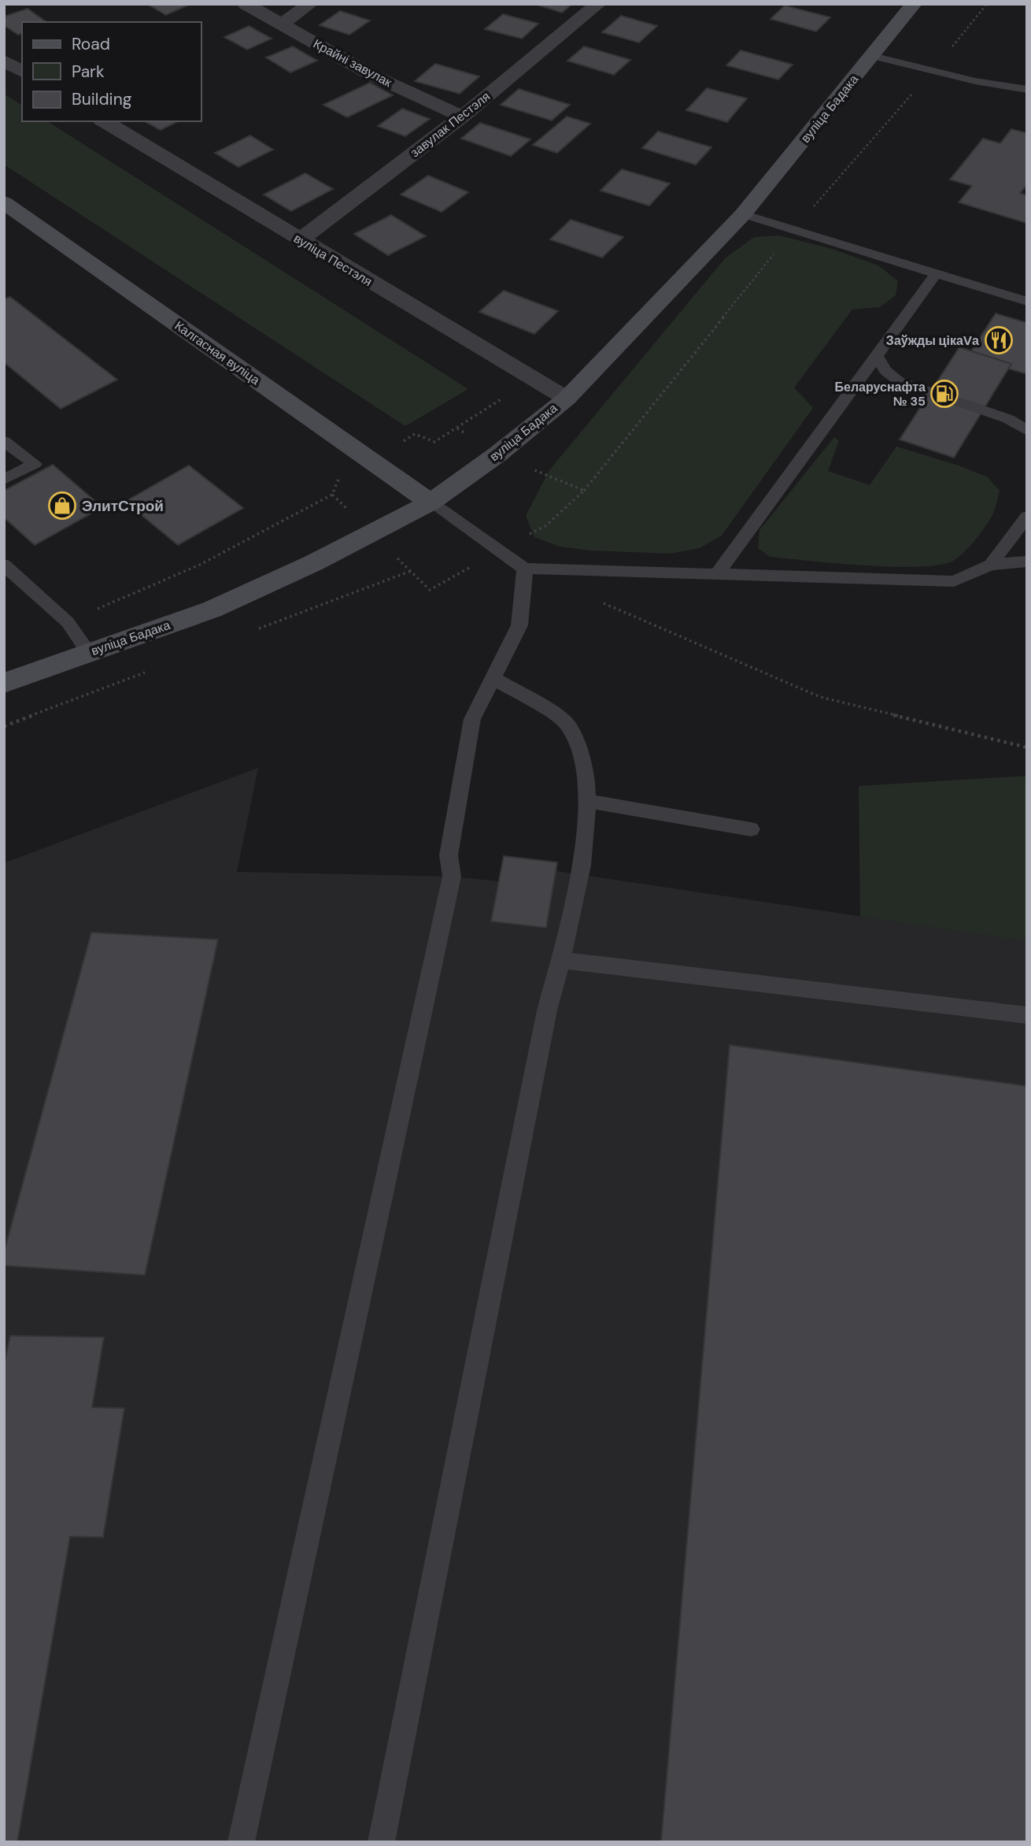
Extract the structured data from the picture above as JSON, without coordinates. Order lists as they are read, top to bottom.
{
  "streets": {
    "main road": ["вуліца Бадака", "Калгасная вуліца"],
    "street": ["Крайні завулак", "завулак Пестэля", "вуліца Пестэля"]
  },
  "crossings": [
    ["Крайні завулак", "завулак Пестэля"],
    ["вуліца Бадака", "вуліца Пестэля"],
    ["вуліца Бадака", "Калгасная вуліца"],
    ["завулак Пестэля", "вуліца Пестэля"]
  ],
  "places": {
    "restaurant": ["Заўжды цікаVа"],
    "fuel station": ["Беларуснафта № 35"],
    "shop": ["ЭлитСтрой"]
  },
  "legend": ["Road", "Park", "Building"]
}
